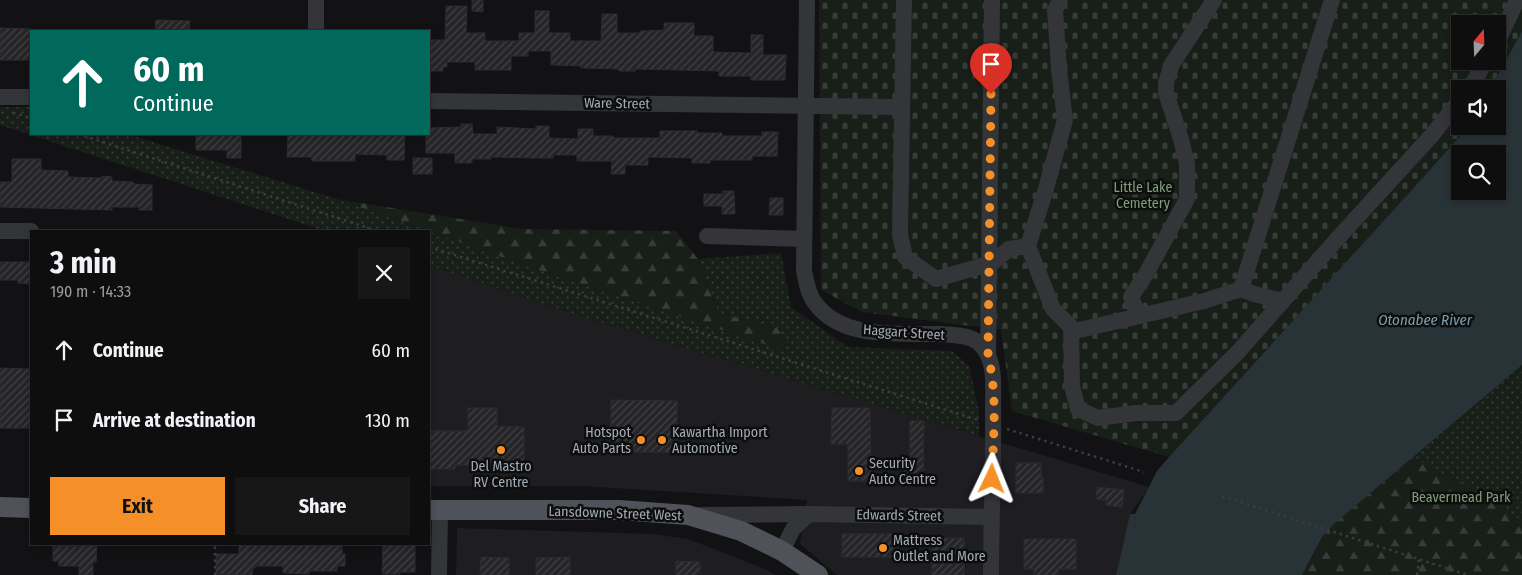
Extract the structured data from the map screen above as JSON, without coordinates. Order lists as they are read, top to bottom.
{
  "streets": {
    "main road": ["Lansdowne Street West"],
    "street": ["Ware Street", "Haggart Street", "Edwards Street"]
  },
  "crossings": [
    ["Ware Street", "Haggart Street"],
    ["Lansdowne Street West", "Edwards Street"]
  ],
  "water": ["Otonabee River"],
  "parks": ["Little Lake Cemetery", "Beavermead Park"],
  "places": [
    "Hotspot Auto Parts",
    "Kawartha Import Automotive",
    "Del Mastro RV Centre",
    "Security Auto Centre",
    "Mattress Outlet and More"
  ],
  "north": "top",
  "page": {
    "turn": ["60 m", "Continue"],
    "heading": ["3 min", "190 m · 14:33"],
    "list": [
      {
        "name": "Continue",
        "value": "60 m"
      },
      {
        "name": "Arrive at destination",
        "value": "130 m"
      }
    ],
    "buttons": ["Exit", "Share"]
  }
}
